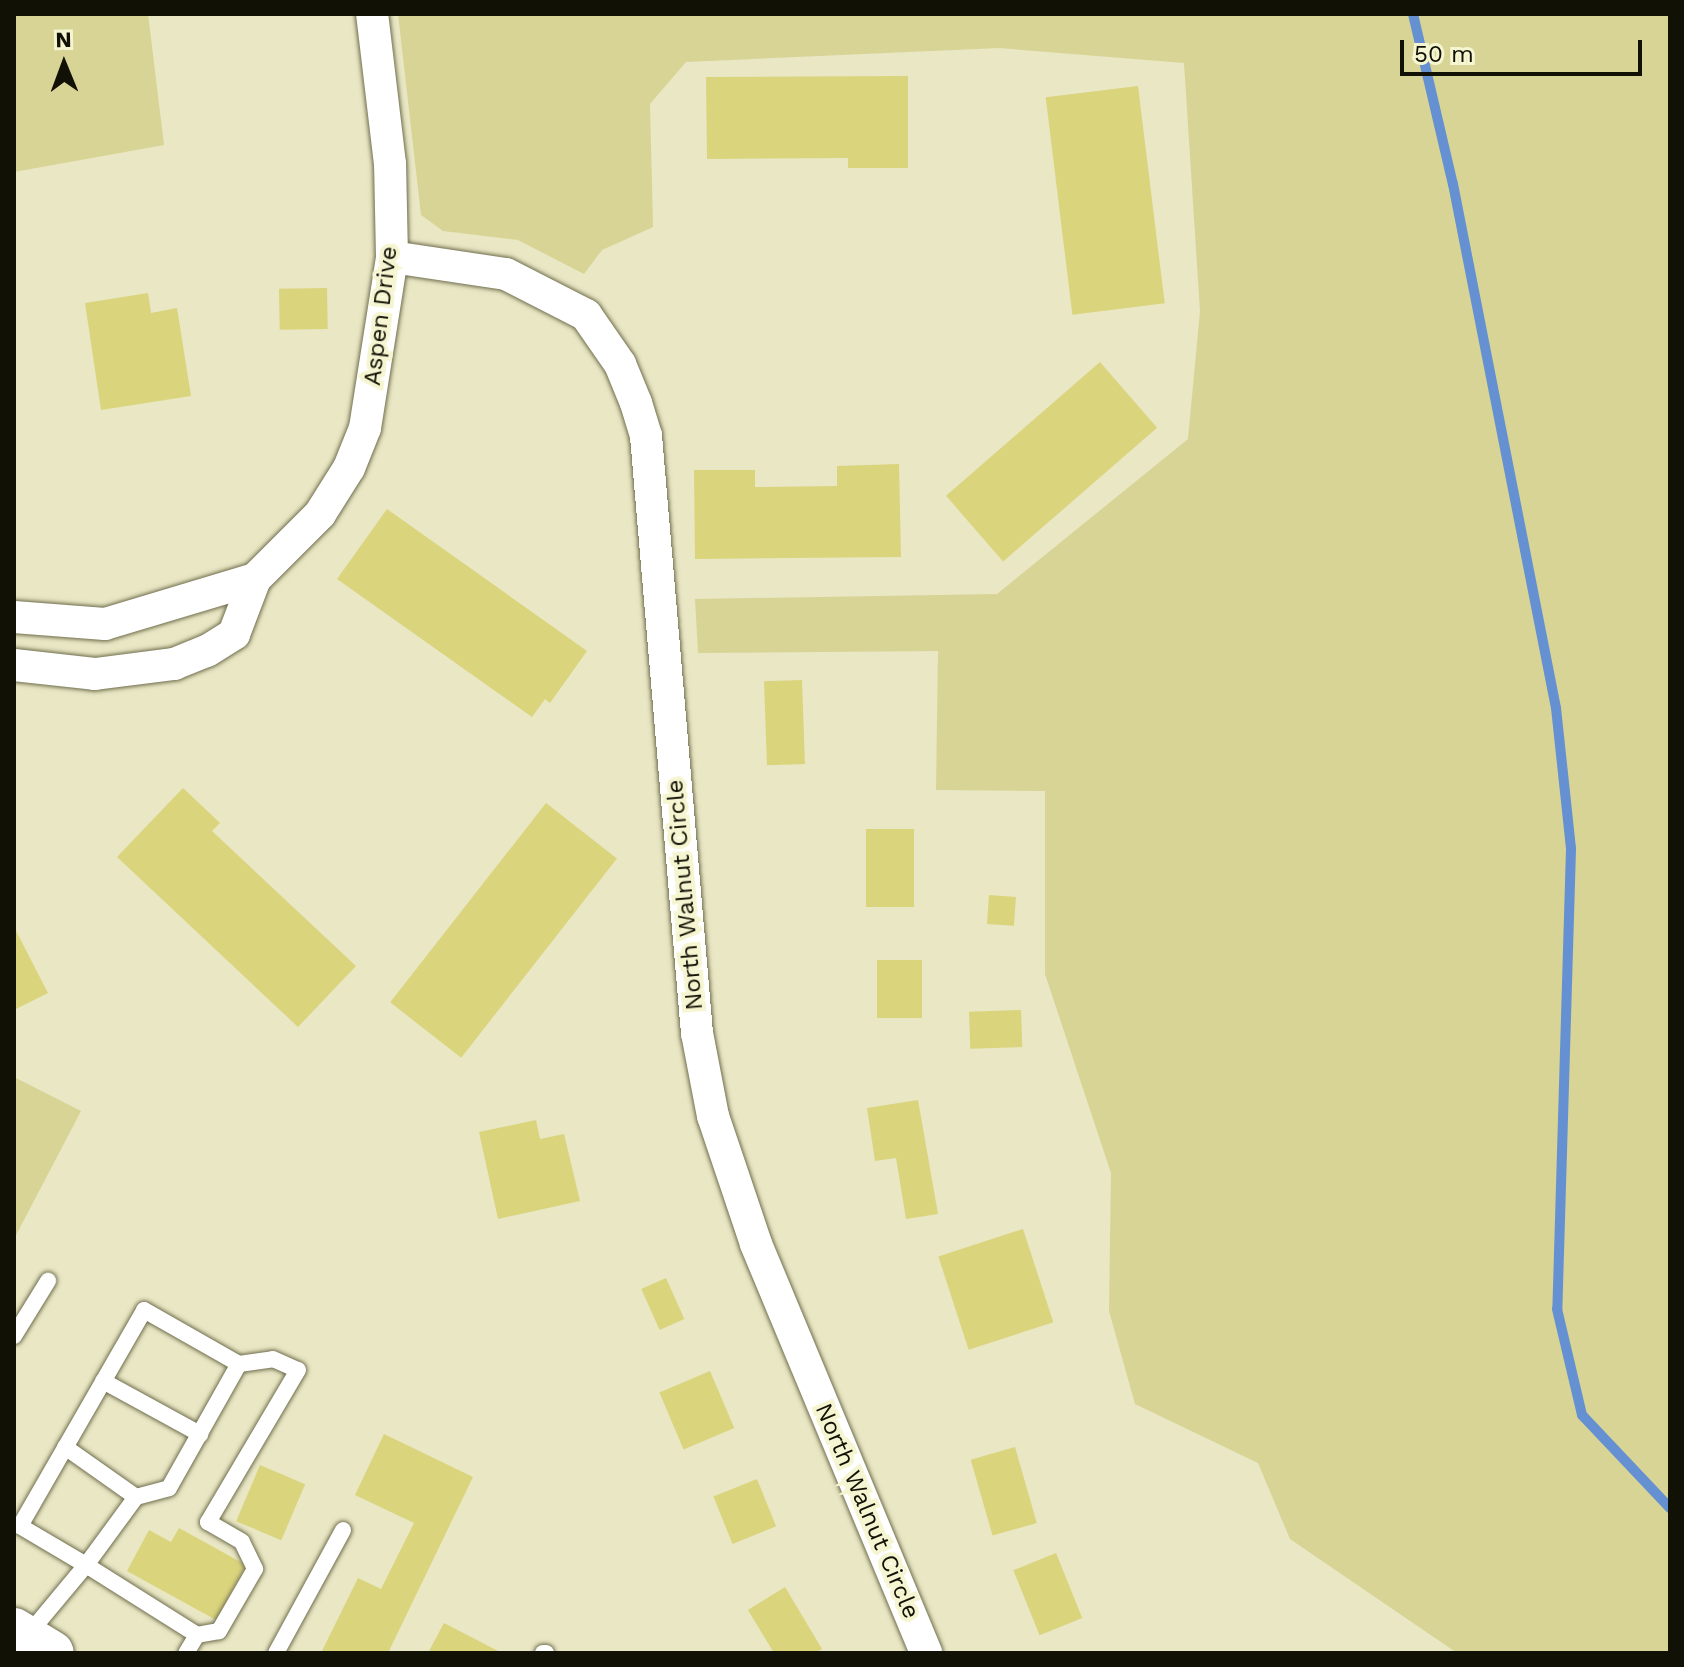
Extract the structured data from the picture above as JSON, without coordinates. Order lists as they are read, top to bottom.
{
  "streets": {
    "street": ["Aspen Drive", "North Walnut Circle"]
  },
  "crossings": [
    ["Aspen Drive", "North Walnut Circle"]
  ],
  "scale_bar": "50 m",
  "north": "top"
}
